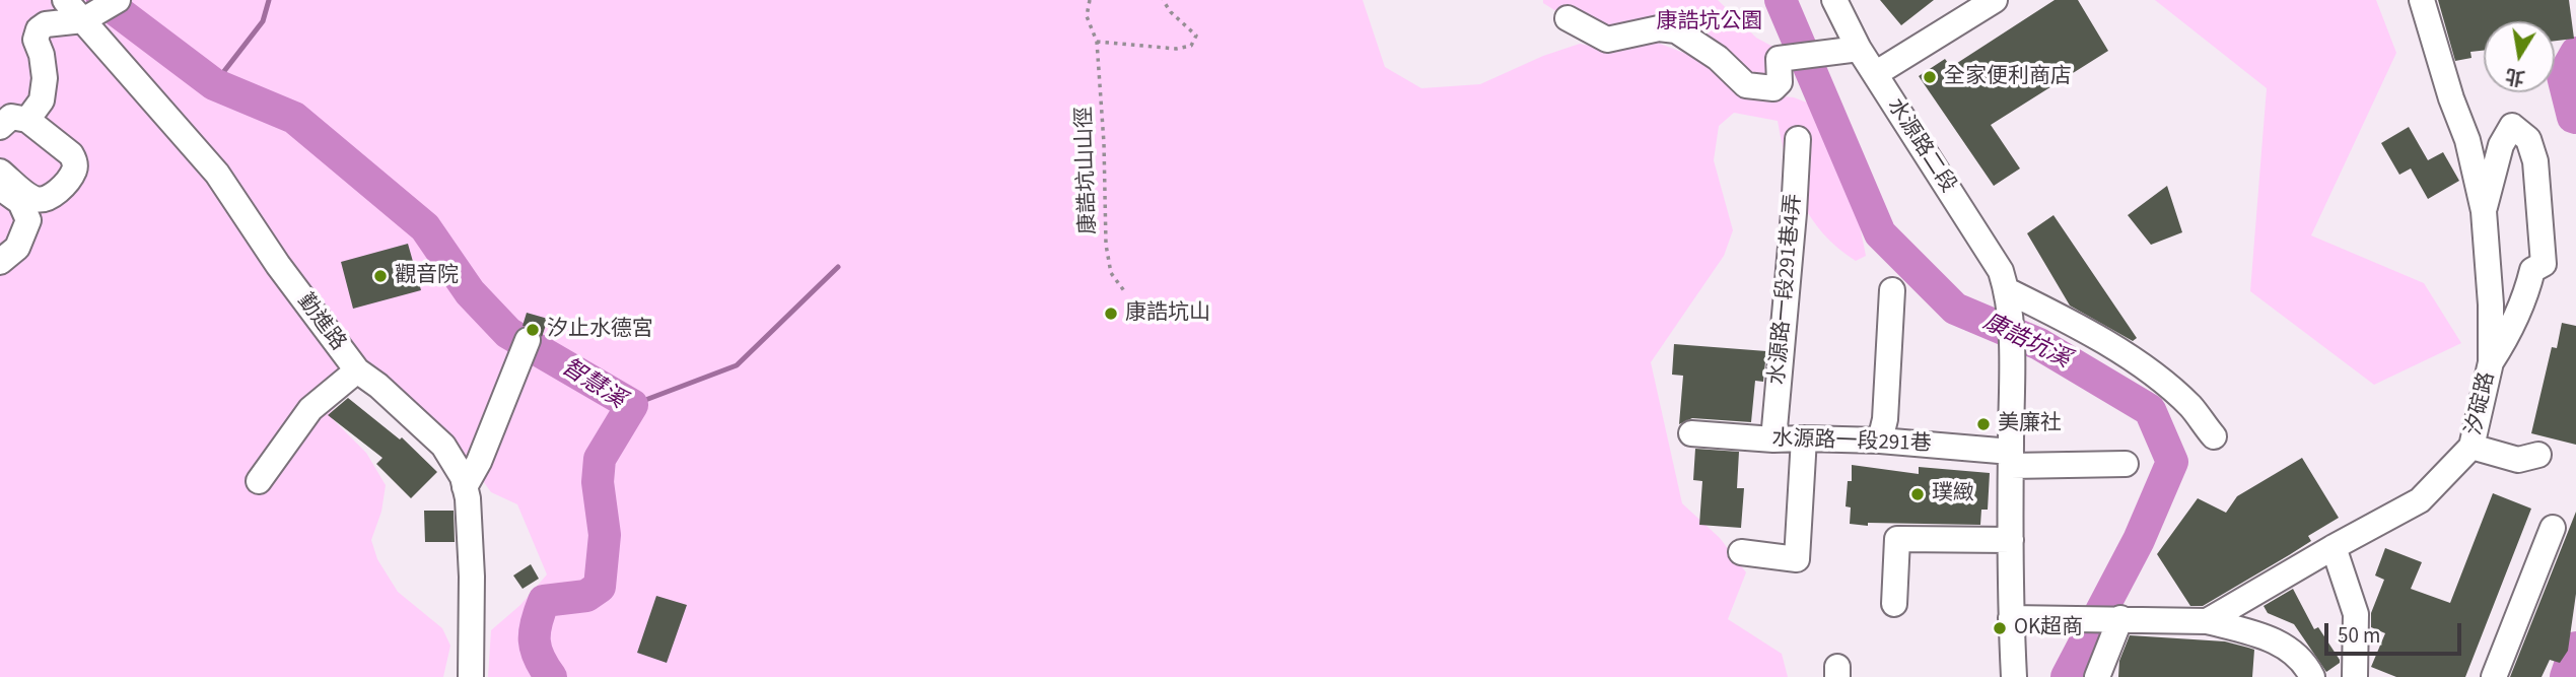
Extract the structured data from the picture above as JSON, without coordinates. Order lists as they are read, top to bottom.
{
  "streets": {
    "street": [
      "水源路二段",
      "水源路一段291巷4弄",
      "勤進路",
      "汐碇路",
      "水源路一段291巷"
    ],
    "path": ["康誥坑山山徑"]
  },
  "crossings": [
    ["水源路一段291巷4弄", "水源路一段291巷"]
  ],
  "water": ["康誥坑溪", "智慧溪"],
  "parks": ["康誥坑公園"],
  "places": [
    "全家便利商店",
    "觀音院",
    "康誥坑山",
    "汐止水德宮",
    "美廉社",
    "璞緻",
    "OK超商"
  ],
  "scale_bar": "50 m",
  "north": "bottom"
}
